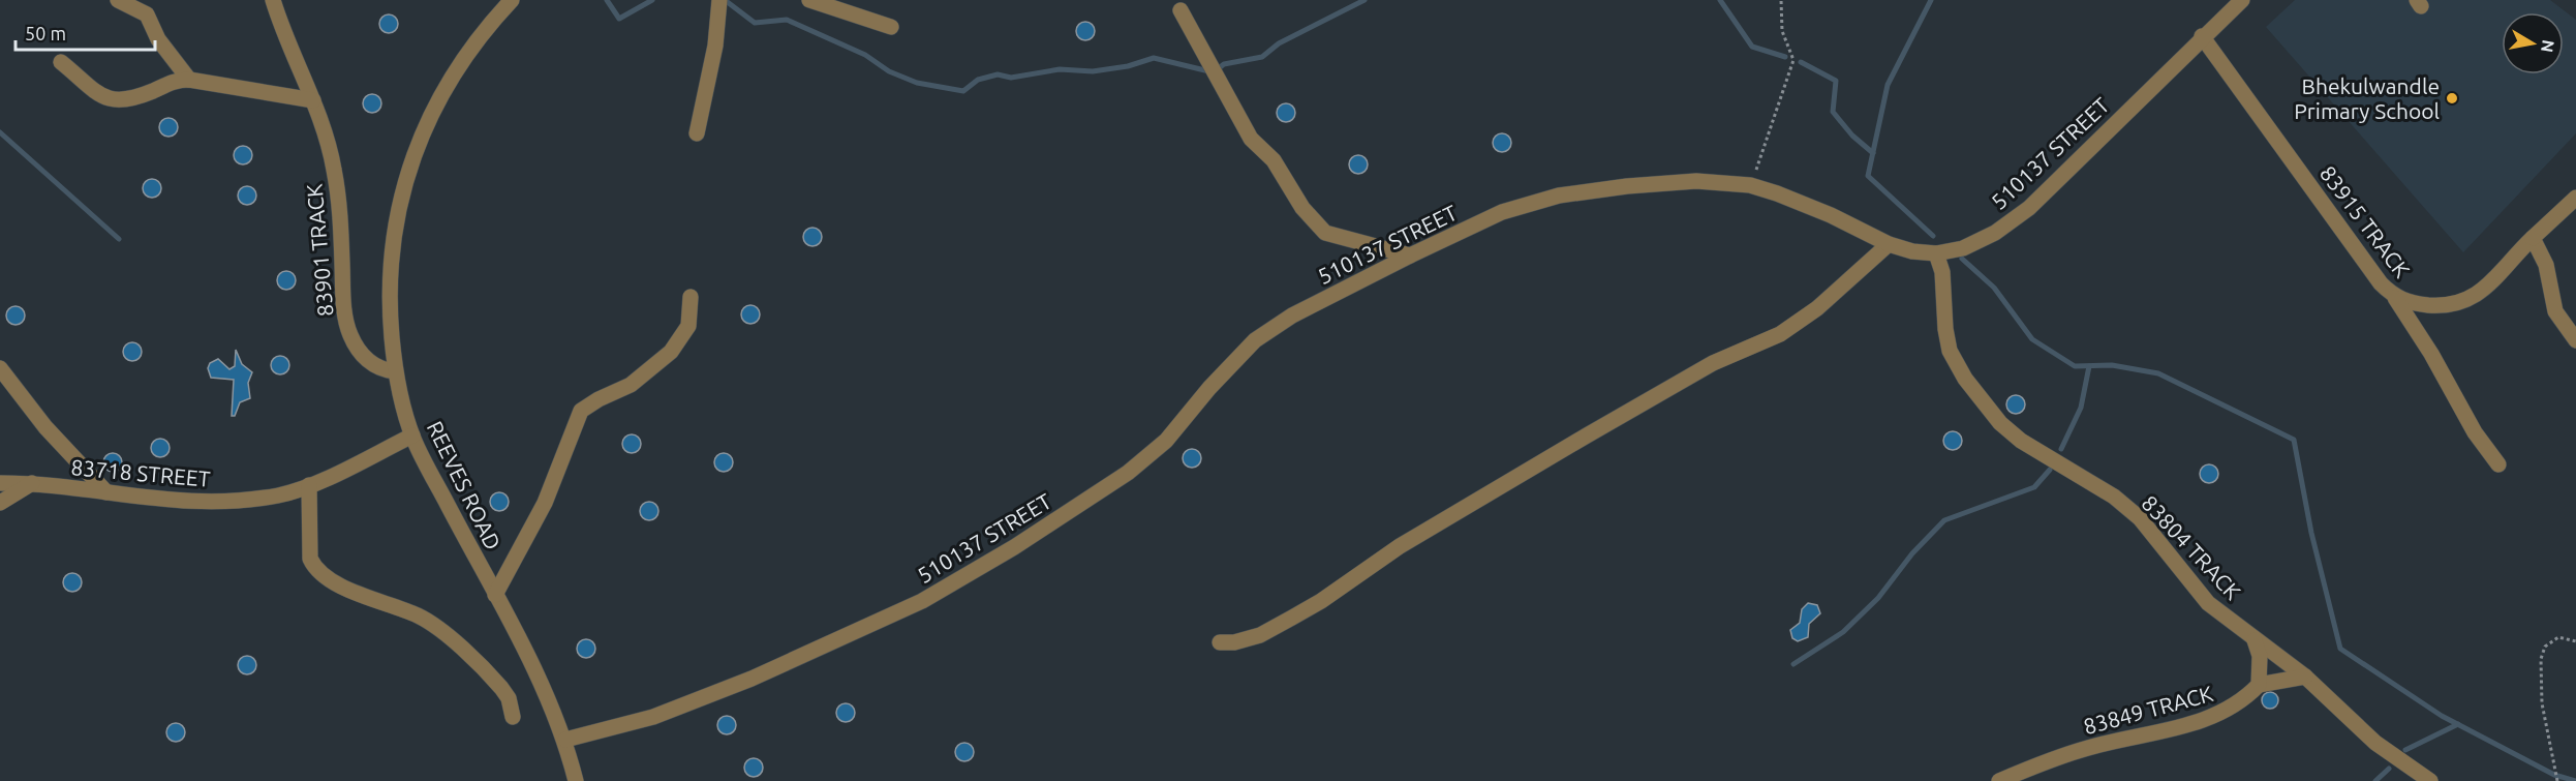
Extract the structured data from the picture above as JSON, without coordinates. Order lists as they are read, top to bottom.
{
  "streets": {
    "street": [
      "510137 STREET",
      "83915 TRACK",
      "83901 TRACK",
      "83718 STREET",
      "REEVES ROAD",
      "83804 TRACK",
      "83849 TRACK"
    ]
  },
  "crossings": [
    ["510137 STREET", "83915 TRACK"],
    ["510137 STREET", "REEVES ROAD"],
    ["510137 STREET", "83804 TRACK"],
    ["83901 TRACK", "REEVES ROAD"],
    ["83718 STREET", "REEVES ROAD"]
  ],
  "places": ["Bhekulwandle Primary School"],
  "scale_bar": "50 m",
  "north": "right"
}
